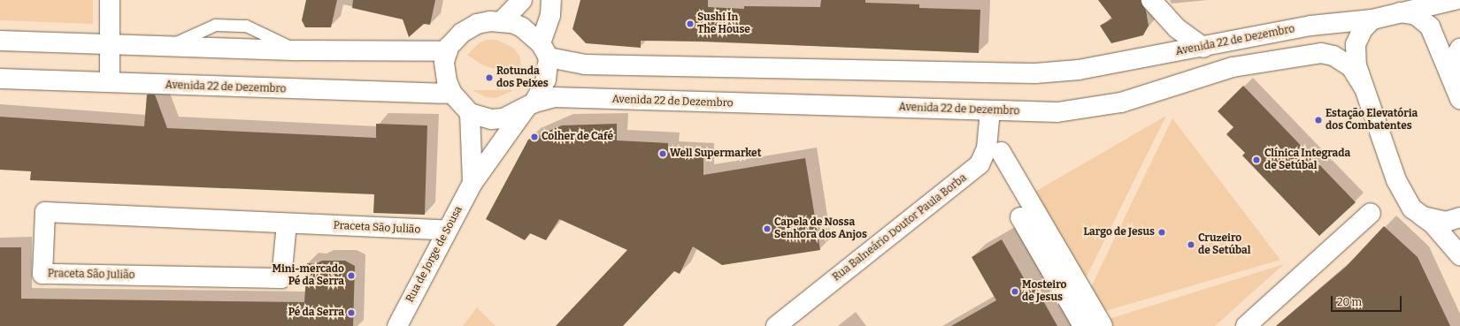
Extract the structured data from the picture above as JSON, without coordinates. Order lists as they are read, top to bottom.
{
  "streets": {
    "main road": [
      "Avenida 22 de Dezembro",
      "Praceta São Julião",
      "Rua Balneário Doutor Paula Borba",
      "Rua de Jorge de Sousa"
    ]
  },
  "crossings": [
    ["Avenida 22 de Dezembro", "Rua Balneário Doutor Paula Borba"],
    ["Avenida 22 de Dezembro", "Rua de Jorge de Sousa"],
    ["Praceta São Julião", "Rua de Jorge de Sousa"]
  ],
  "places": [
    "Sushi In The House",
    "Rotunda dos Peixes",
    "Estação Elevatória dos Combatentes",
    "Colher de Café",
    "Well Supermarket",
    "Clínica Integrada de Setúbal",
    "Capela de Nossa Senhora dos Anjos",
    "Largo de Jesus",
    "Cruzeiro de Setúbal",
    "Mini-mercado Pé da Serra",
    "Mosteiro de Jesus",
    "Pé da Serra"
  ],
  "scale_bar": "20 m"
}
